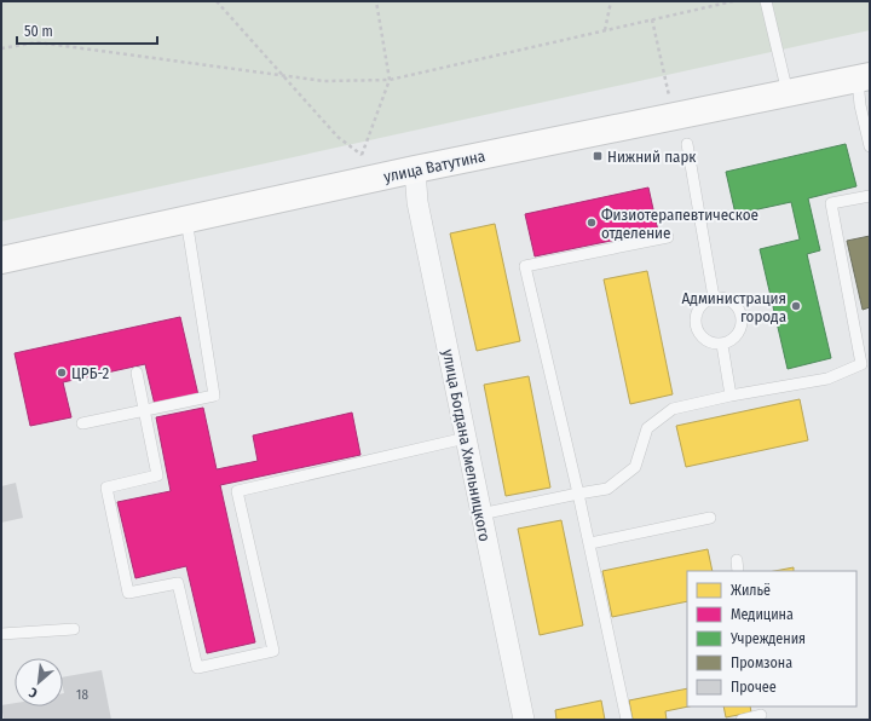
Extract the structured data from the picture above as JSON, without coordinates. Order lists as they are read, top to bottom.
{
  "streets": {
    "main road": ["улица Ватутина"],
    "street": ["улица Богдана Хмельницкого"]
  },
  "crossings": [
    ["улица Ватутина", "улица Богдана Хмельницкого"]
  ],
  "places": {
    "transit": ["Нижний парк"],
    "other": ["Физиотерапевтическое отделение", "Администрация города", "ЦРБ-2"]
  },
  "house_numbers": ["18"],
  "legend": [
    "Жильё",
    "Медицина",
    "Учреждения",
    "Промзона",
    "Прочее"
  ],
  "scale_bar": "50 m",
  "north": "bottom left"
}
